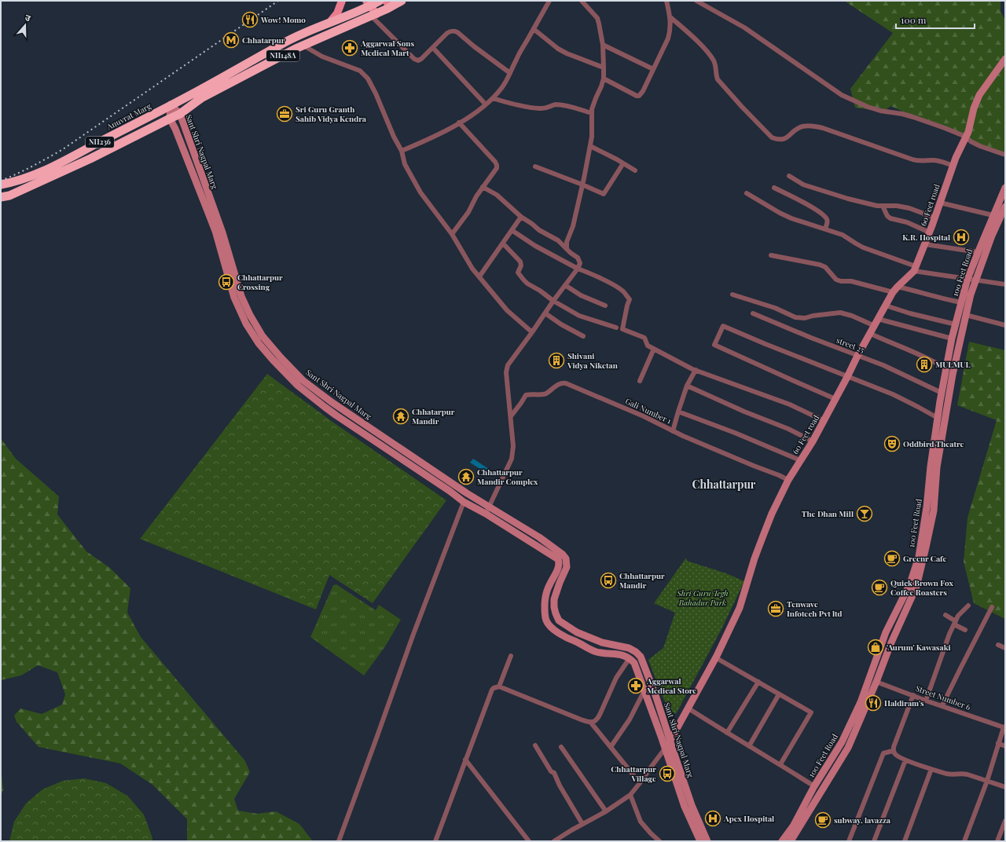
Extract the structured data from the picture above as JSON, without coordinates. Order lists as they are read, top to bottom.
{
  "streets": {
    "highway": ["NH148A", "Anuvrat Marg", "NH236"],
    "street": [
      "Sant Shri Nagpal Marg",
      "60 Feet road",
      "100 Feet Road",
      "street 25",
      "Gali Number 1",
      "Street Number 6"
    ]
  },
  "crossings": [
    ["NH148A", "Anuvrat Marg"],
    ["NH148A", "Sant Shri Nagpal Marg"],
    ["Anuvrat Marg", "Sant Shri Nagpal Marg"],
    ["Sant Shri Nagpal Marg", "60 Feet road"],
    ["60 Feet road", "street 25"],
    ["60 Feet road", "Gali Number 1"],
    ["100 Feet Road", "street 25"],
    ["100 Feet Road", "Street Number 6"]
  ],
  "districts": ["Chhattarpur"],
  "parks": ["Shri Guru Tegh Bahadur Park"],
  "places": {
    "restaurant": ["Wow! Momo", "Haldiram's"],
    "metro station": ["Chhatarpur"],
    "pharmacy": ["Aggarwal Sons Medical Mart", "Aggarwal Medical Store"],
    "office": ["Sri Guru Granth Sahib Vidya Kendra", "Tenwave Infotech Pvt ltd"],
    "hospital": ["K.R. Hospital", "Apex Hospital"],
    "bus stop": ["Chhattarpur Crossing", "Chhattarpur Mandir", "Chhattarpur Village"],
    "building": ["Shivani Vidya Niketan", "MULMUL"],
    "temple": ["Chhatarpur Mandir", "Chhattarpur Mandir Complex"],
    "theatre": ["Oddbird Theatre"],
    "bar": ["The Dhan Mill"],
    "cafe": ["Greenr Cafe", "Quick Brown Fox Coffee Roasters", "subway, lavazza"],
    "shop": ["'Aurum' Kawasaki"]
  },
  "scale_bar": "100 m",
  "north": "top"
}
